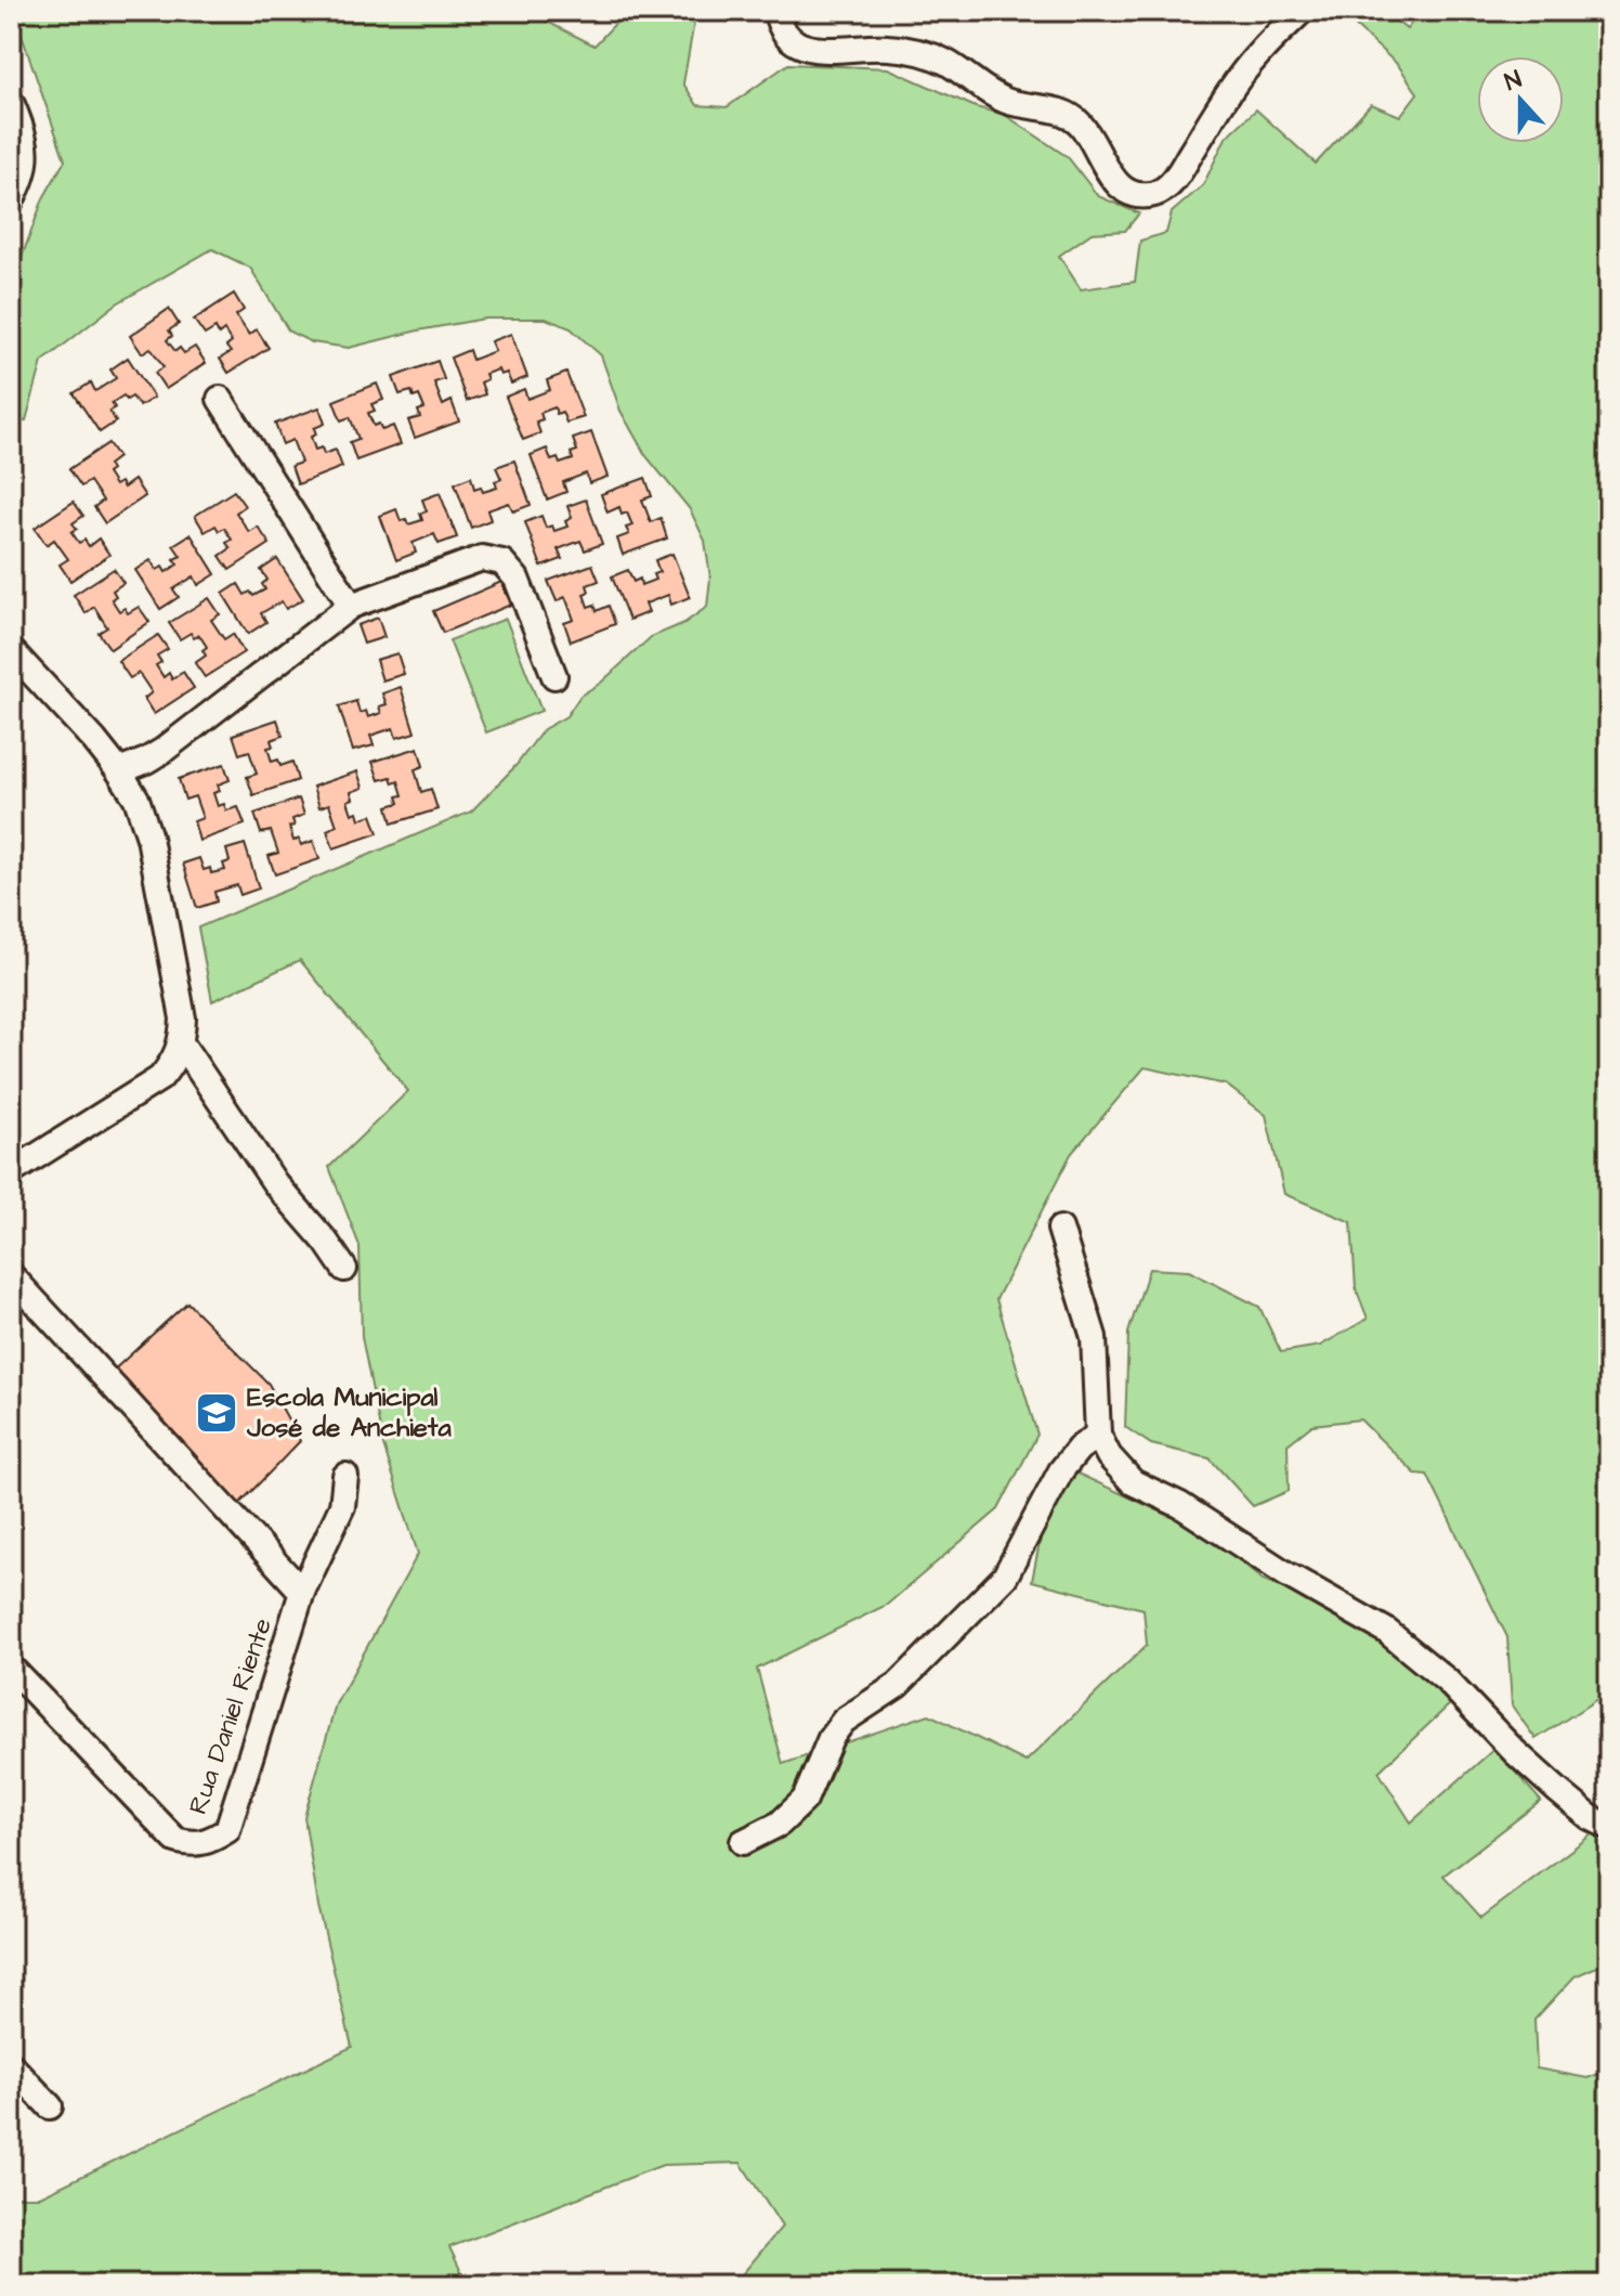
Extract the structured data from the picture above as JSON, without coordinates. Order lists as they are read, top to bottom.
{
  "streets": {
    "street": ["Rua Daniel Riente"]
  },
  "places": {
    "school or university": ["Escola Municipal José de Anchieta"]
  },
  "north": "top"
}
